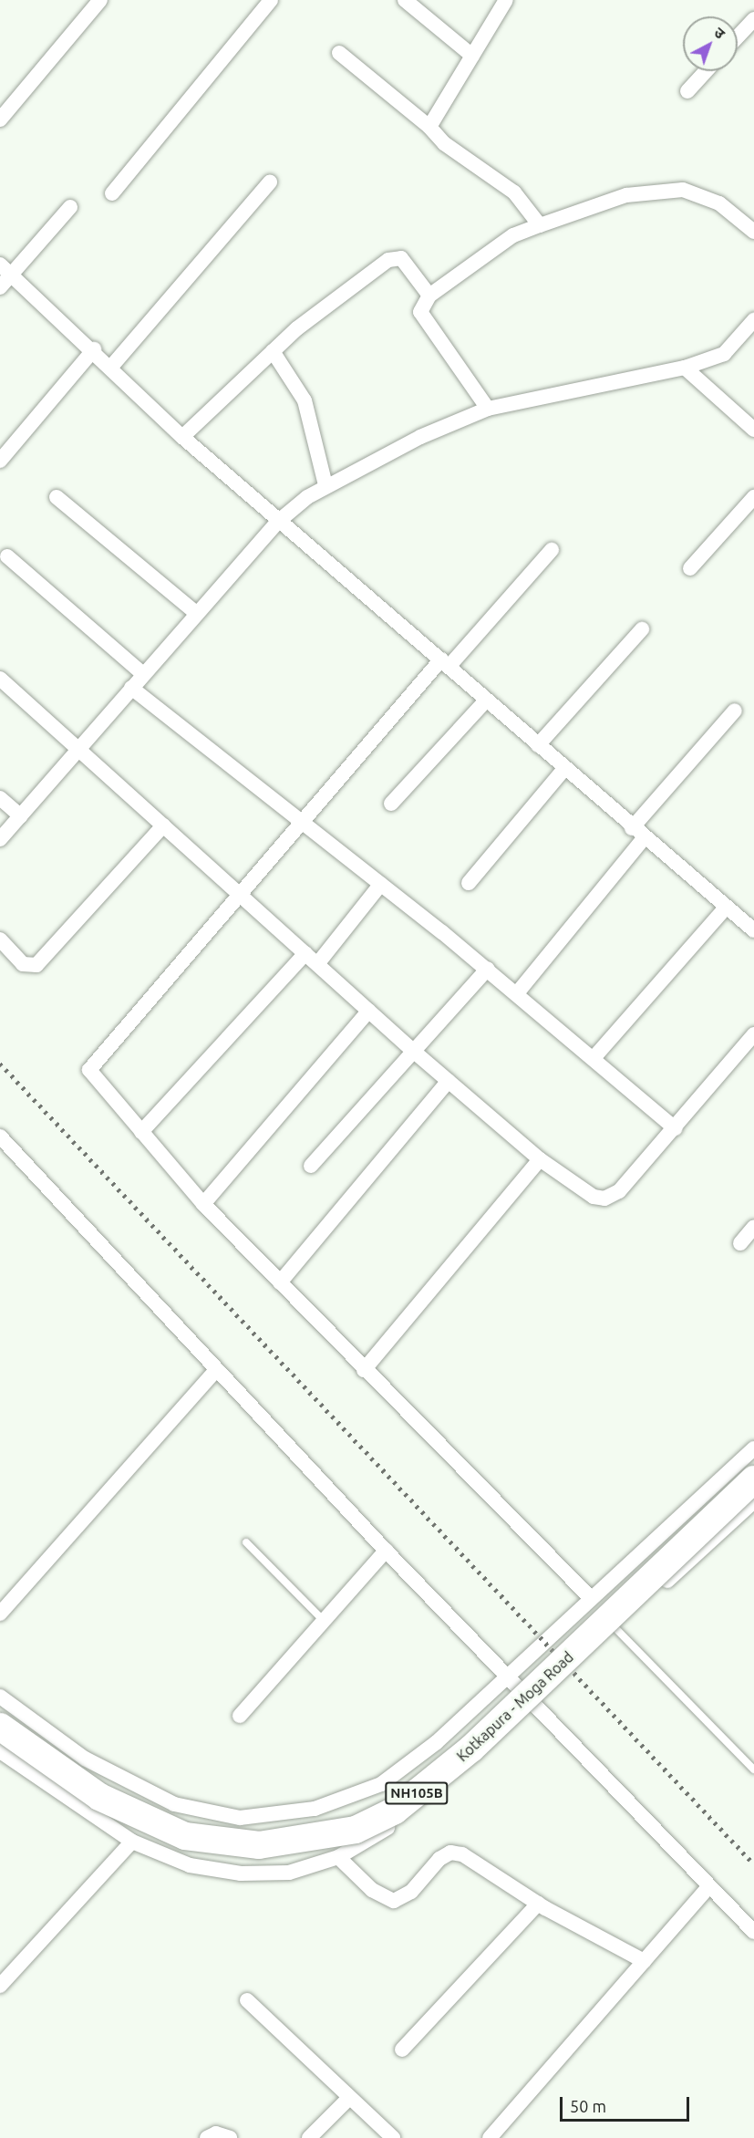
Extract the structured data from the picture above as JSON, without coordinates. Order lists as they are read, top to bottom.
{
  "streets": {
    "highway": ["Kotkapura - Moga Road", "NH105B"]
  },
  "scale_bar": "50 m",
  "north": "top right"
}
